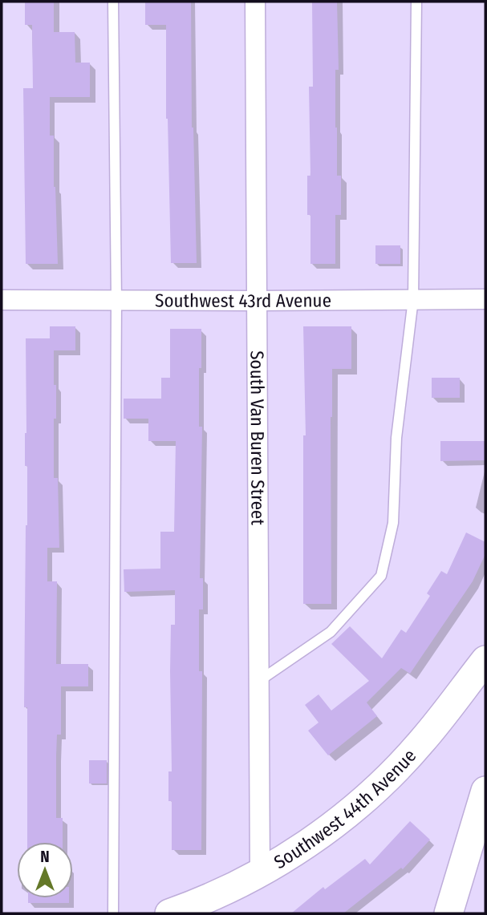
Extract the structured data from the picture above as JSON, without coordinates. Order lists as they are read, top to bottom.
{
  "streets": {
    "street": ["Southwest 43rd Avenue", "South Van Buren Street", "Southwest 44th Avenue"]
  },
  "crossings": [
    ["Southwest 43rd Avenue", "South Van Buren Street"],
    ["South Van Buren Street", "Southwest 44th Avenue"]
  ],
  "north": "top"
}
